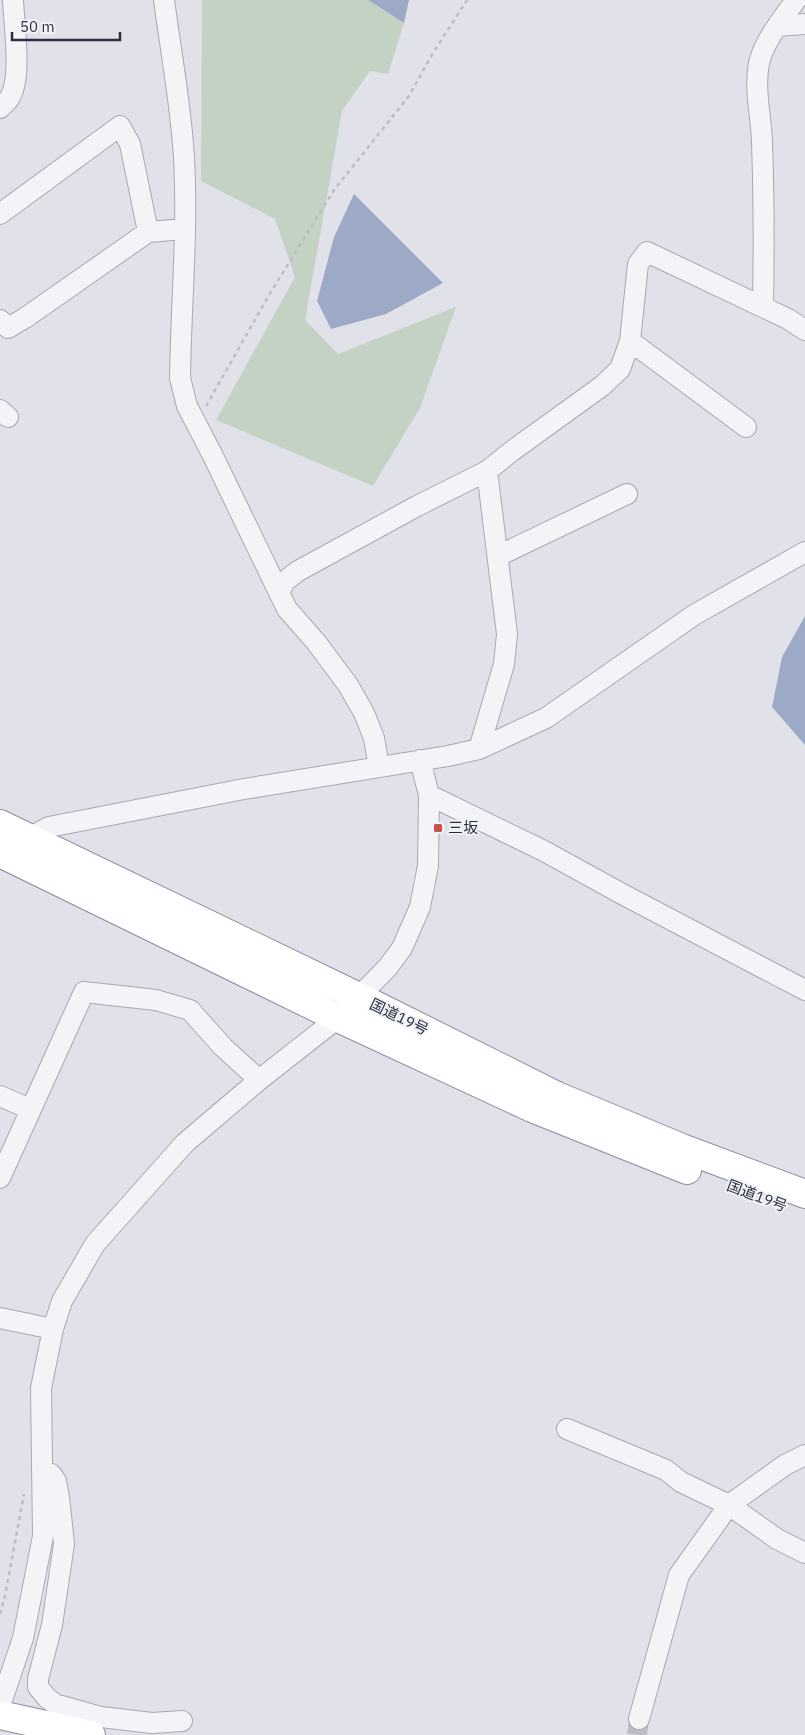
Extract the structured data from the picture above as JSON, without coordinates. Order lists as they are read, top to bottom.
{
  "streets": {
    "highway": ["国道19号"]
  },
  "places": {
    "transit": ["三坂"]
  },
  "scale_bar": "50 m"
}
